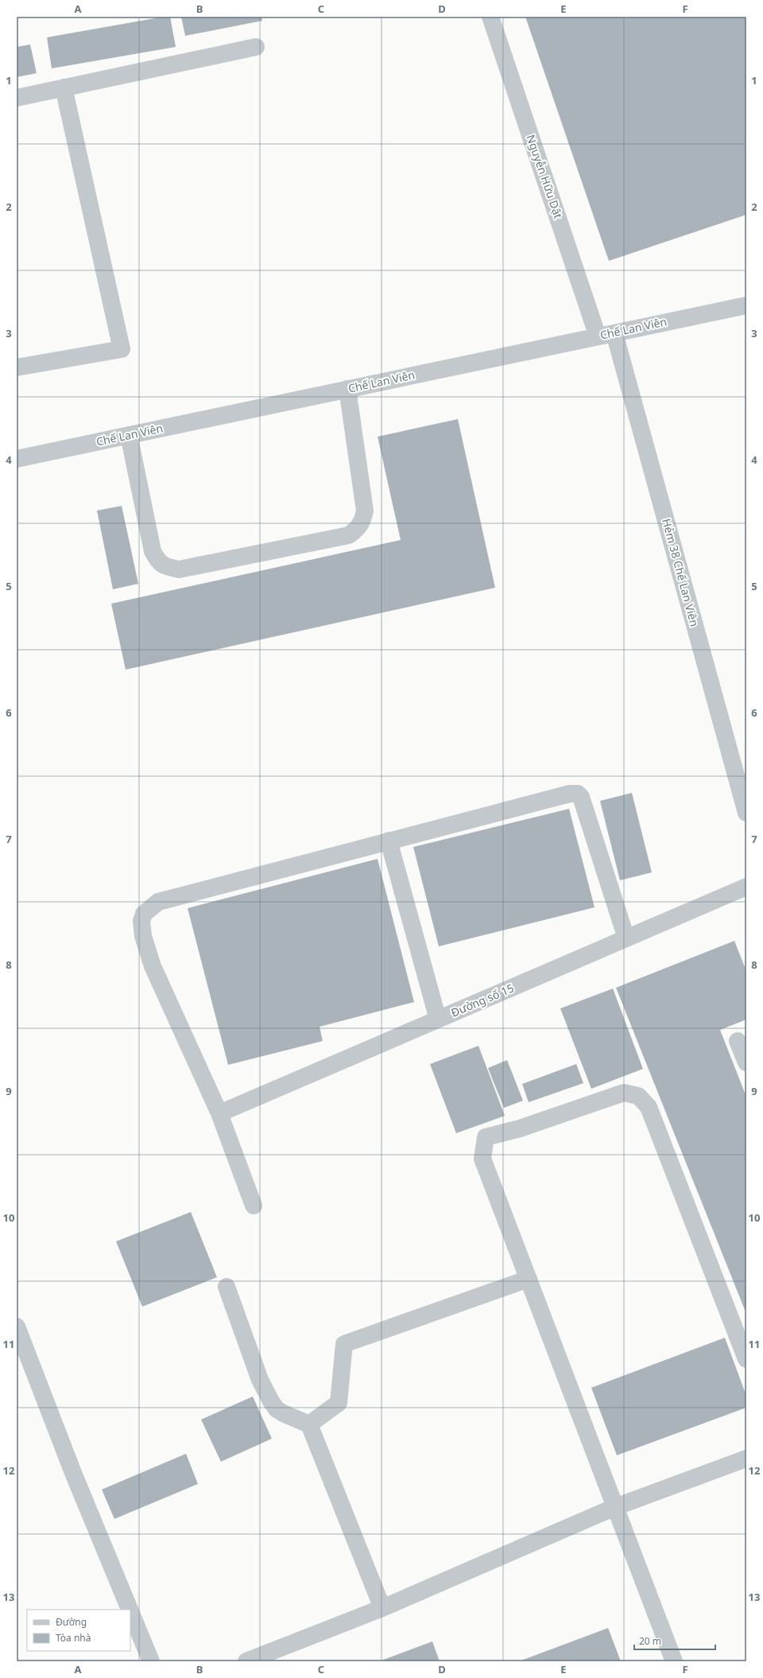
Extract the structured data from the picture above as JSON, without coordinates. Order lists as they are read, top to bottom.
{
  "streets": {
    "street": [
      "Nguyễn Hữu Dật",
      "Chế Lan Viên",
      "Hẻm 38 Chế Lan Viên",
      "Đường số 15"
    ]
  },
  "crossings": [
    ["Nguyễn Hữu Dật", "Chế Lan Viên"],
    ["Chế Lan Viên", "Hẻm 38 Chế Lan Viên"]
  ],
  "legend": ["Đường", "Tòa nhà"],
  "scale_bar": "20 m",
  "grid": {
    "columns": [
      "A",
      "B",
      "C",
      "D",
      "E",
      "F"
    ],
    "rows": [
      "1",
      "2",
      "3",
      "4",
      "5",
      "6",
      "7",
      "8",
      "9",
      "10",
      "11",
      "12",
      "13"
    ]
  }
}
